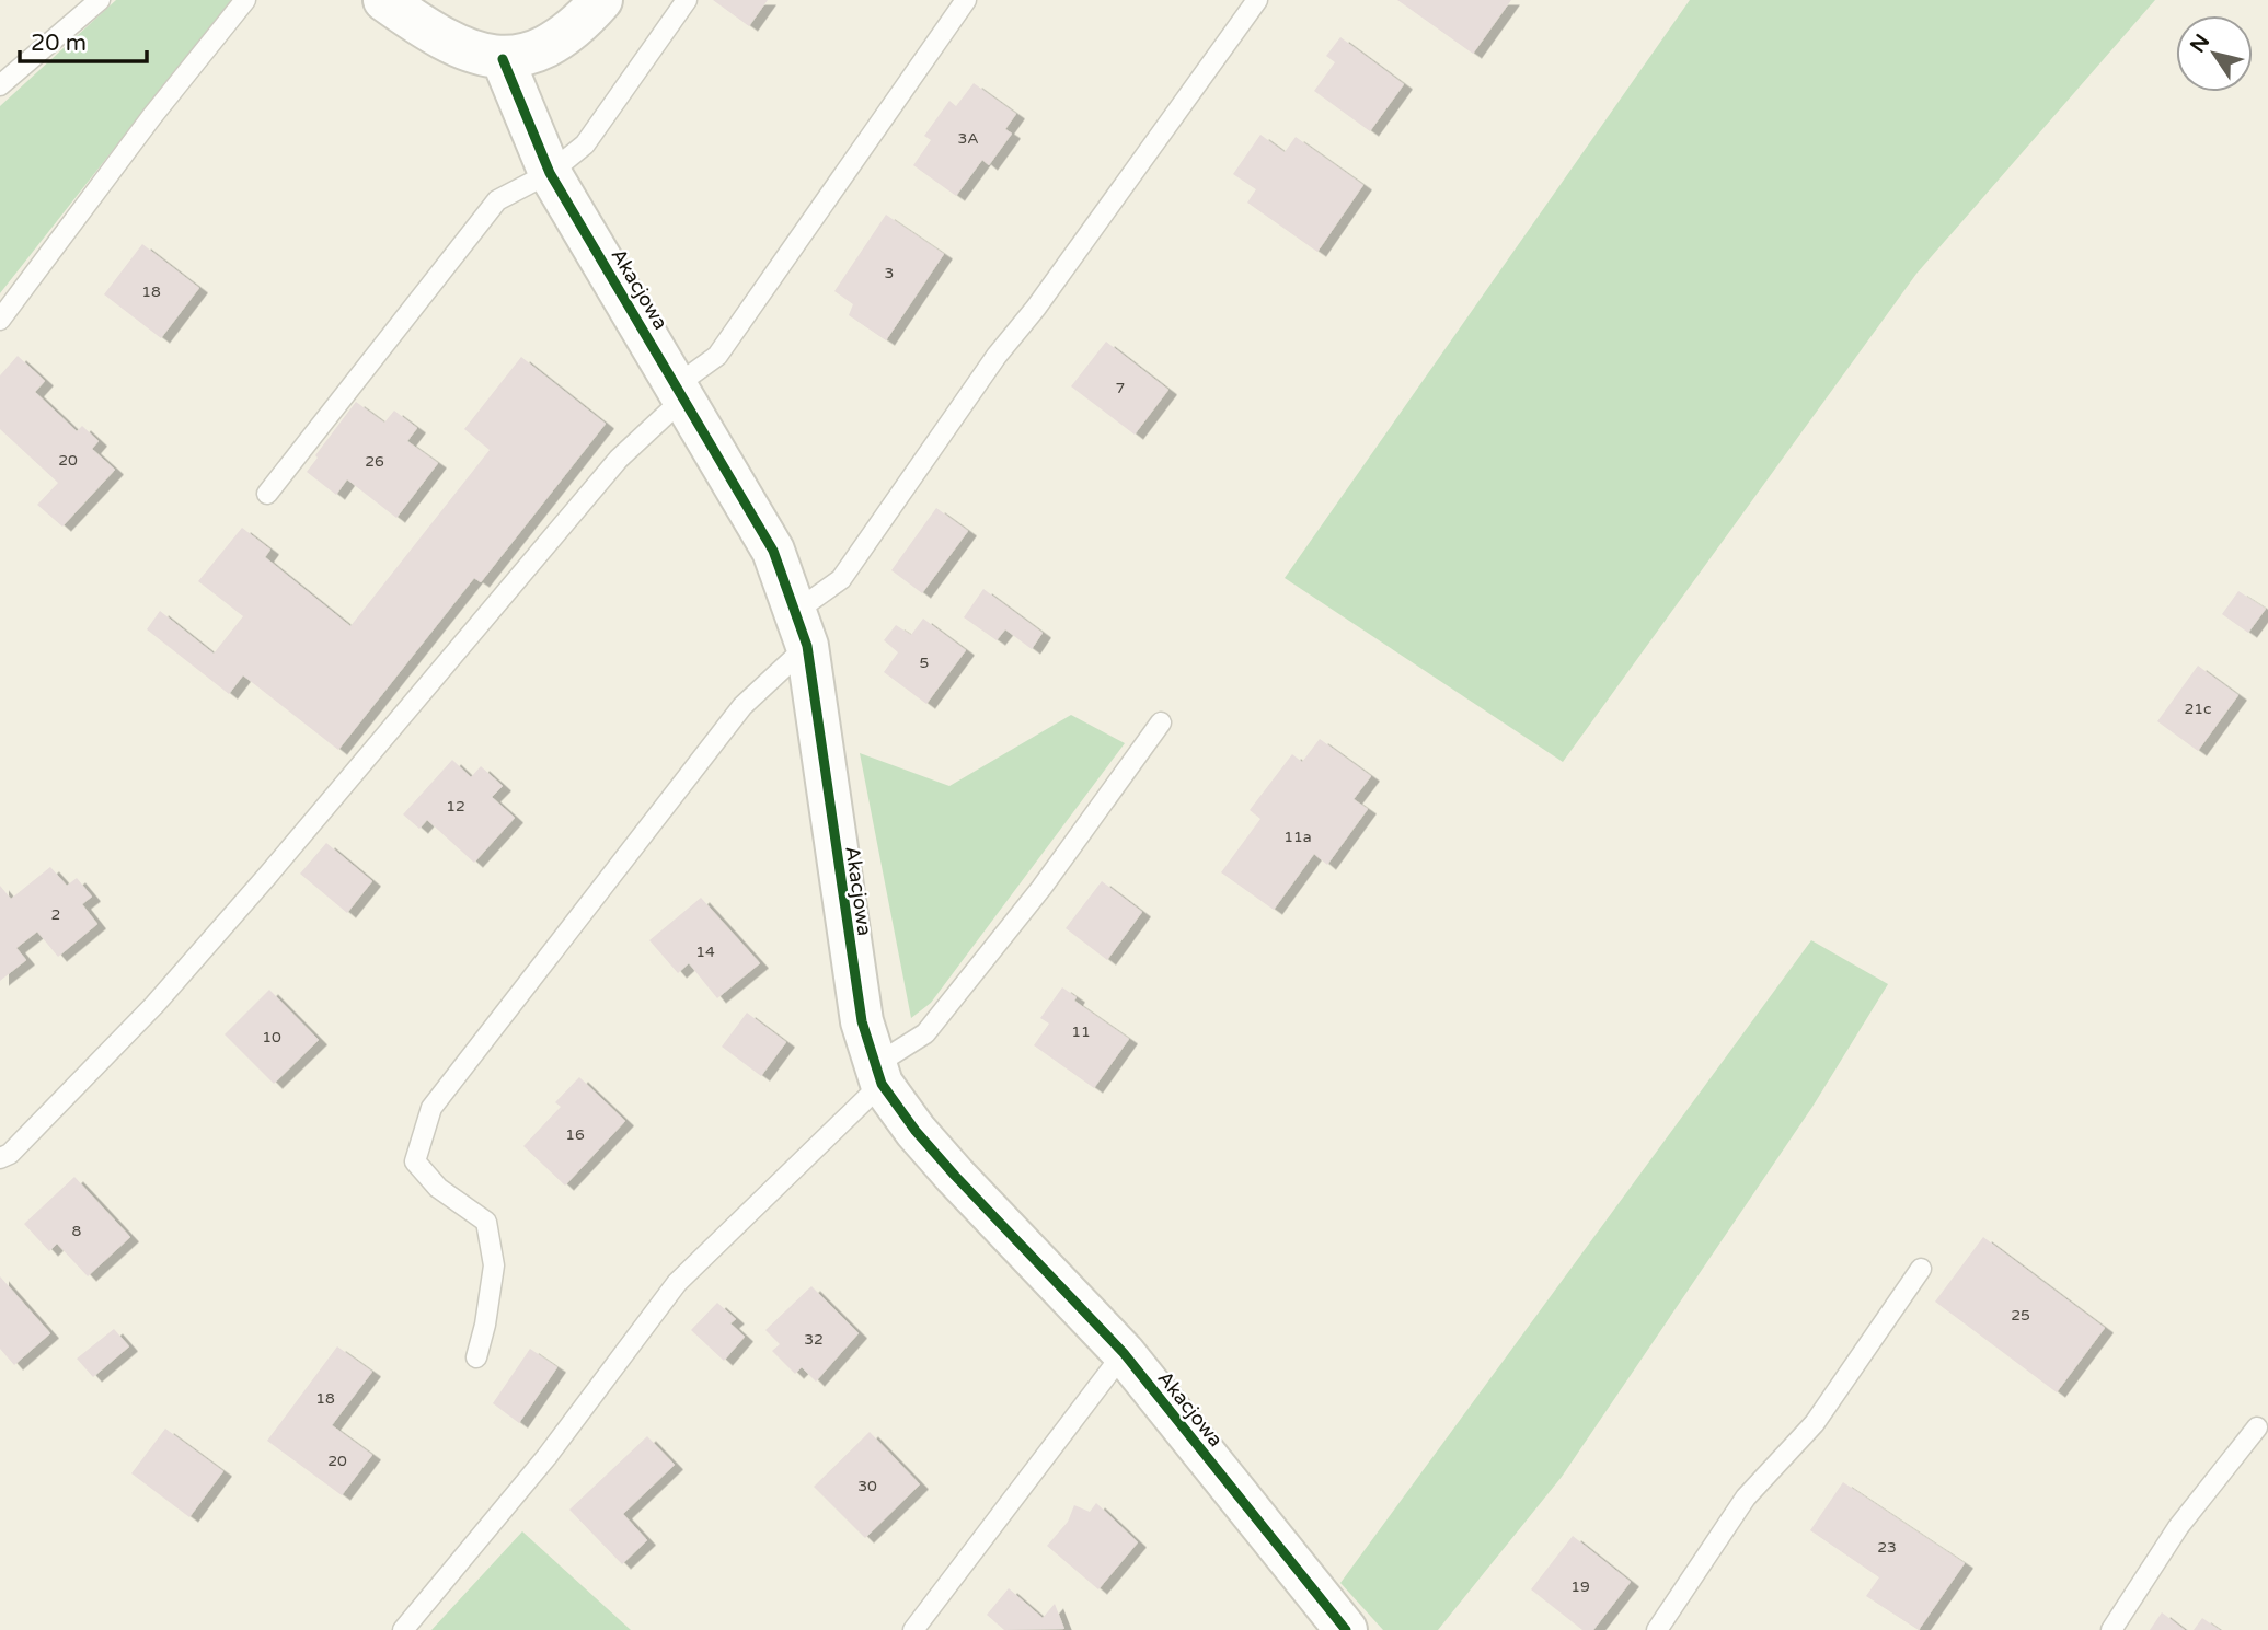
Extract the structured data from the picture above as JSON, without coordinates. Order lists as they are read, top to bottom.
{
  "streets": {
    "street": ["Akacjowa"]
  },
  "house_numbers": [
    "3A",
    "3",
    "18",
    "7",
    "20",
    "26",
    "5",
    "21c",
    "12",
    "11a",
    "2",
    "14",
    "11",
    "10",
    "16",
    "8",
    "25",
    "32",
    "18",
    "20",
    "30",
    "23",
    "19"
  ],
  "scale_bar": "20 m",
  "north": "top left"
}
